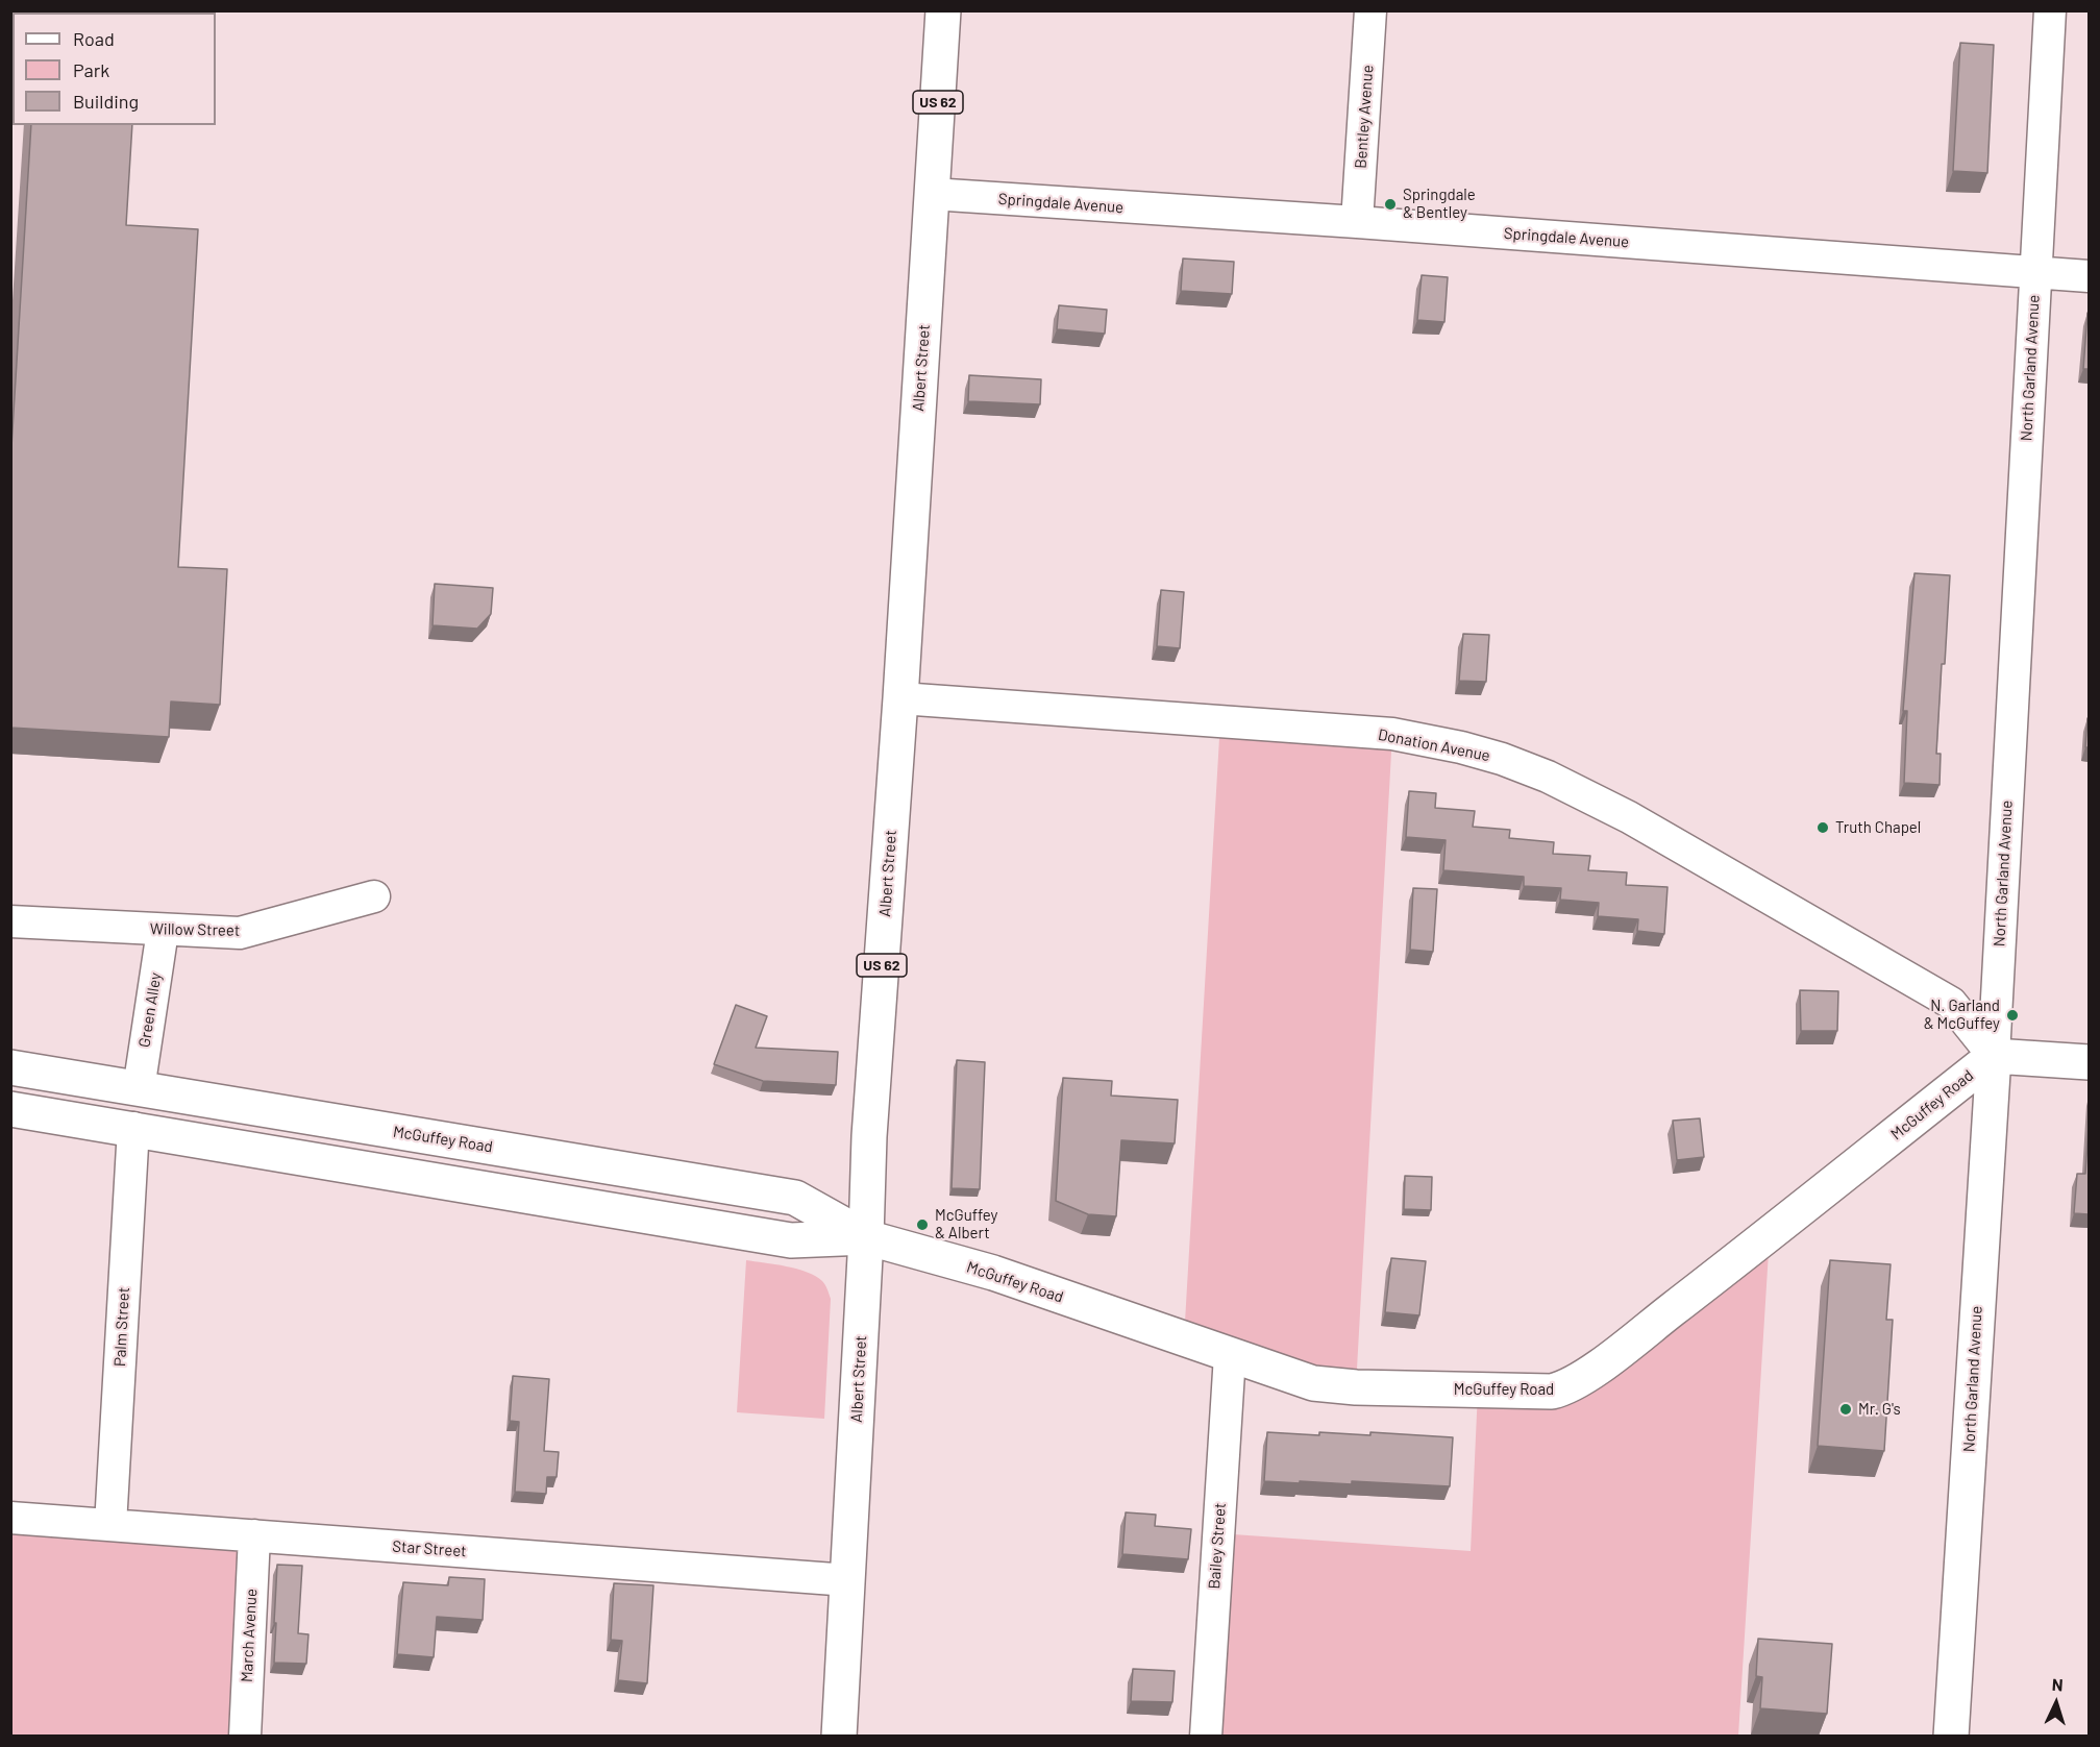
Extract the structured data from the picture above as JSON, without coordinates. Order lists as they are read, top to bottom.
{
  "streets": {
    "main road": [
      "US 62",
      "Albert Street",
      "North Garland Avenue",
      "McGuffey Road"
    ],
    "street": [
      "Bentley Avenue",
      "Springdale Avenue",
      "Donation Avenue",
      "Willow Street",
      "Green Alley",
      "Palm Street",
      "Bailey Street",
      "Star Street",
      "March Avenue"
    ]
  },
  "crossings": [
    ["Bentley Avenue", "Springdale Avenue"],
    ["Springdale Avenue", "Albert Street"],
    ["Springdale Avenue", "North Garland Avenue"],
    ["Albert Street", "Donation Avenue"],
    ["Albert Street", "McGuffey Road"],
    ["Albert Street", "Star Street"],
    ["North Garland Avenue", "Donation Avenue"],
    ["North Garland Avenue", "McGuffey Road"],
    ["Donation Avenue", "McGuffey Road"],
    ["Willow Street", "Green Alley"],
    ["Green Alley", "McGuffey Road"],
    ["McGuffey Road", "Palm Street"],
    ["McGuffey Road", "Bailey Street"],
    ["Palm Street", "Star Street"],
    ["Star Street", "March Avenue"]
  ],
  "places": [
    "Springdale & Bentley",
    "Truth Chapel",
    "N. Garland & McGuffey",
    "McGuffey & Albert",
    "Mr. G's"
  ],
  "legend": ["Road", "Park", "Building"],
  "north": "top"
}
